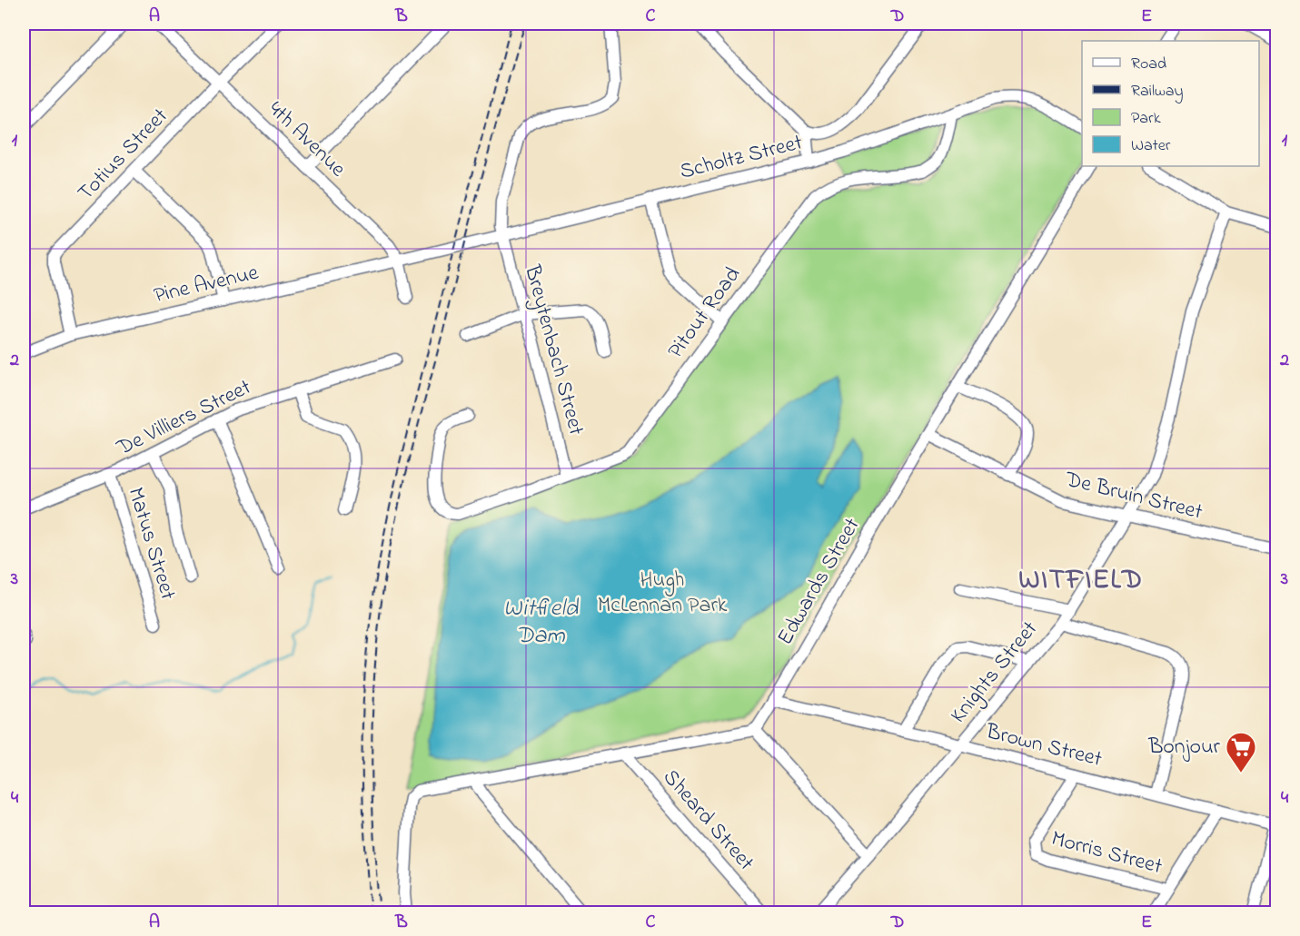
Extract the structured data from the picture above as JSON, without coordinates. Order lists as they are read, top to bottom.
{
  "streets": {
    "street": [
      "4th Avenue",
      "Totius Street",
      "Scholtz Street",
      "Pine Avenue",
      "Pitout Road",
      "Breytenbach Street",
      "De Villiers Street",
      "De Bruin Street",
      "Matus Street",
      "Edwards Street",
      "Knights Street",
      "Brown Street",
      "Sheard Street",
      "Morris Street"
    ]
  },
  "crossings": [
    ["4th Avenue", "Totius Street"],
    ["4th Avenue", "Scholtz Street"],
    ["4th Avenue", "Pine Avenue"],
    ["Totius Street", "Pine Avenue"],
    ["Scholtz Street", "Pine Avenue"],
    ["Scholtz Street", "Pitout Road"],
    ["Scholtz Street", "Breytenbach Street"],
    ["Pitout Road", "Breytenbach Street"],
    ["De Villiers Street", "Matus Street"],
    ["De Bruin Street", "Edwards Street"],
    ["De Bruin Street", "Knights Street"],
    ["Edwards Street", "Brown Street"],
    ["Knights Street", "Brown Street"],
    ["Brown Street", "Morris Street"]
  ],
  "districts": ["WITFIELD"],
  "water": ["Witfield Dam"],
  "parks": ["Hugh McLennan Park"],
  "places": {
    "supermarket": ["Bonjour"]
  },
  "legend": [
    "Road",
    "Railway",
    "Park",
    "Water"
  ],
  "grid": {
    "columns": [
      "A",
      "B",
      "C",
      "D",
      "E"
    ],
    "rows": [
      "1",
      "2",
      "3",
      "4"
    ]
  }
}
